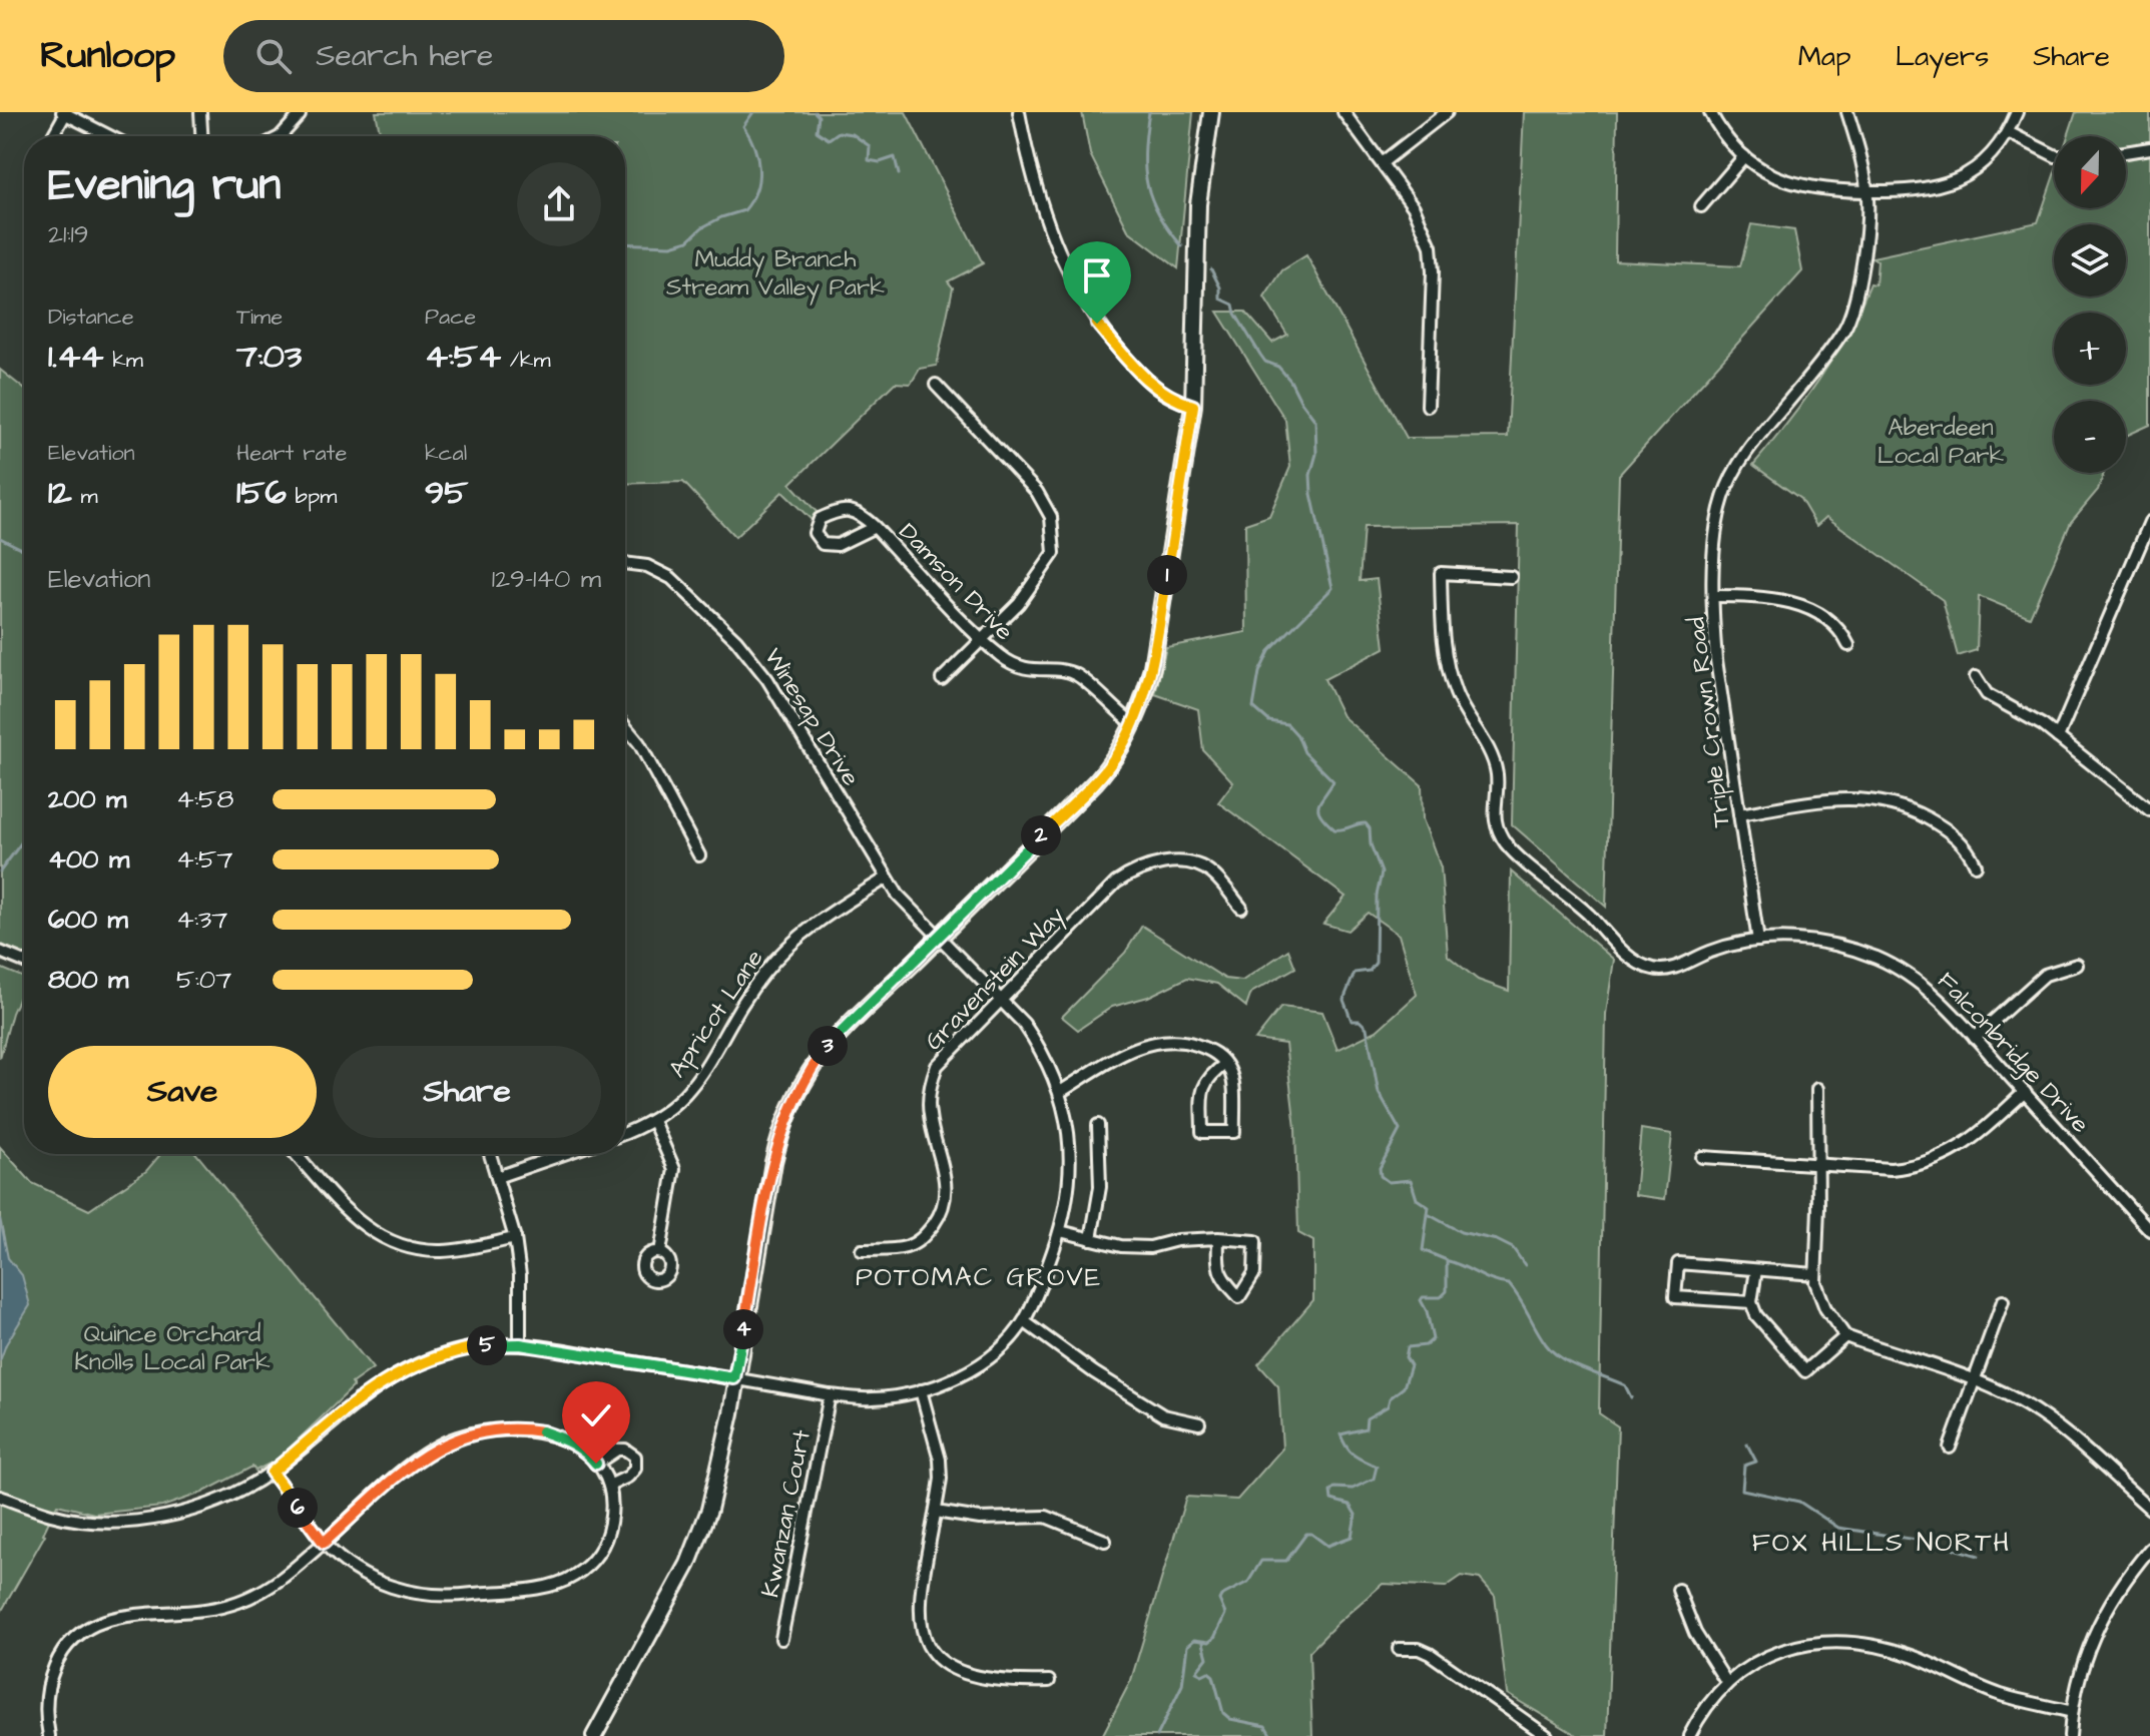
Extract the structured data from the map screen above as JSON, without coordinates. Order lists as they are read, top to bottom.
{
  "streets": {
    "street": [
      "Damson Drive",
      "Winesap Drive",
      "Triple Crown Road",
      "Gravenstein Way",
      "Apricot Lane",
      "Falconbridge Drive",
      "Kwanzan Court"
    ]
  },
  "crossings": [
    ["Winesap Drive", "Gravenstein Way"],
    ["Winesap Drive", "Apricot Lane"],
    ["Winesap Drive", "Kwanzan Court"],
    ["Triple Crown Road", "Falconbridge Drive"]
  ],
  "districts": ["POTOMAC GROVE", "FOX HILLS NORTH"],
  "parks": ["Muddy Branch Stream Valley Park", "Aberdeen Local Park", "Quince Orchard Knolls Local Park"],
  "north": "bottom",
  "page": {
    "header": "Runloop",
    "search": "Search here",
    "nav": ["Map", "Layers", "Share"],
    "map_buttons": ["+", "−"],
    "heading": ["Evening run", "21:19"],
    "stats": [
      ["Distance", "1.44 km"],
      ["Time", "7:03"],
      ["Pace", "4:54 /km"],
      ["Elevation", "12 m"],
      ["Heart rate", "156 bpm"],
      ["kcal", "95"]
    ],
    "chart": ["Elevation", "129–140 m"],
    "pins": [
      "1",
      "2",
      "3",
      "4",
      "5",
      "6"
    ],
    "list": [
      {
        "name": "200 m",
        "note": "4:58"
      },
      {
        "name": "400 m",
        "note": "4:57"
      },
      {
        "name": "600 m",
        "note": "4:37"
      },
      {
        "name": "800 m",
        "note": "5:07"
      }
    ],
    "buttons": ["Save", "Share"]
  }
}
